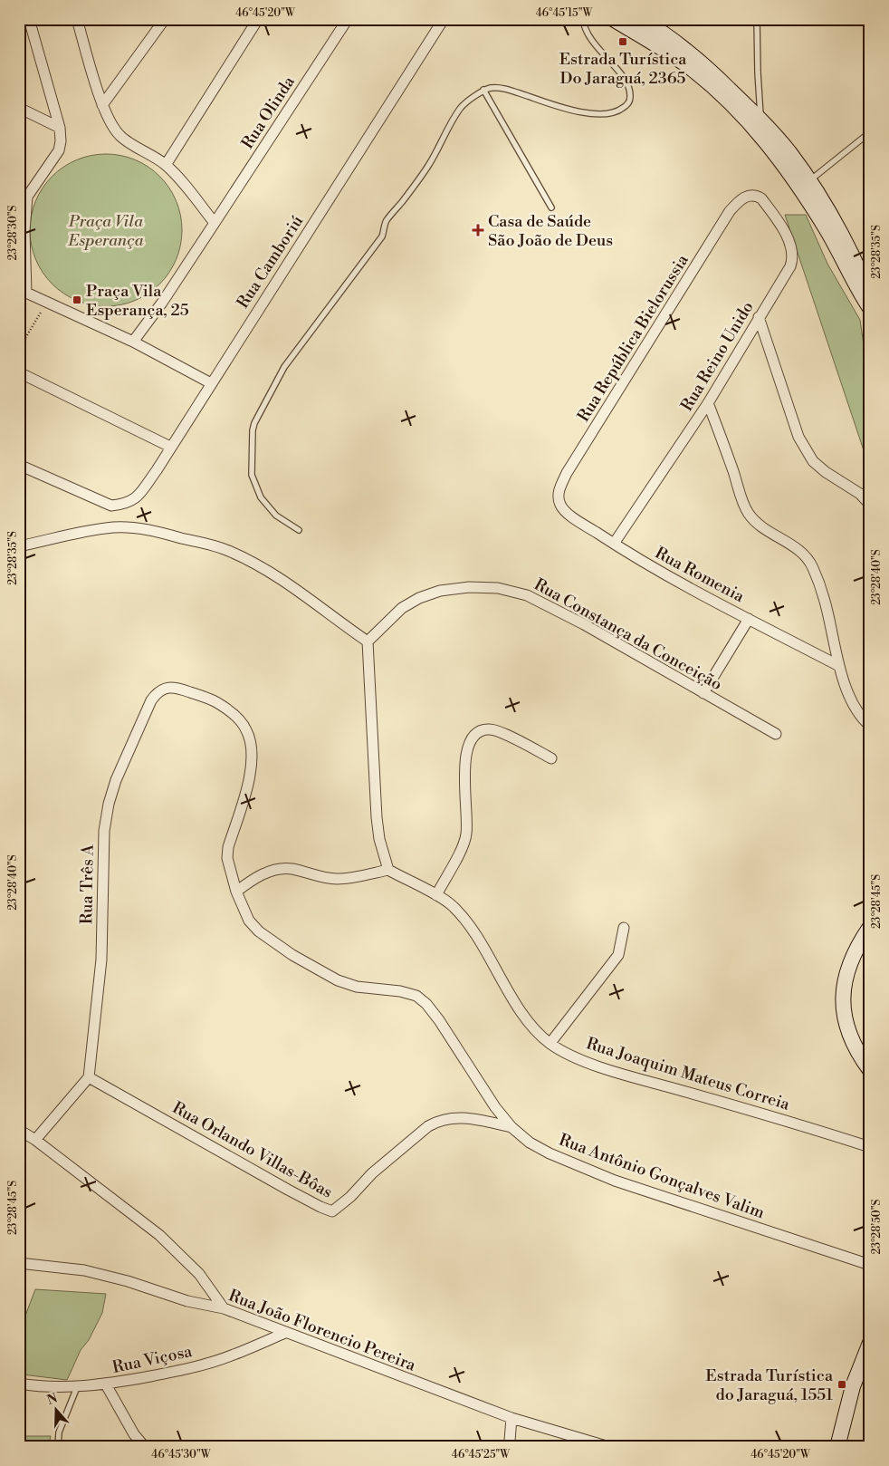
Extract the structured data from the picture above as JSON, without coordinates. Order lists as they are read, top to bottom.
{
  "streets": {
    "street": [
      "Rua Olinda",
      "Rua Camboriú",
      "Rua República Bielorussia",
      "Rua Reino Unido",
      "Rua Romenia",
      "Rua Constança da Conceição",
      "Rua Três A",
      "Rua Joaquim Mateus Correia",
      "Rua Orlando Villas-Bôas",
      "Rua Antônio Gonçalves Valim",
      "Rua João Florencio Pereira",
      "Rua Viçosa"
    ]
  },
  "crossings": [
    ["Rua República Bielorussia", "Rua Reino Unido"],
    ["Rua República Bielorussia", "Rua Romenia"],
    ["Rua Reino Unido", "Rua Romenia"],
    ["Rua Três A", "Rua Orlando Villas-Bôas"],
    ["Rua Três A", "Rua Antônio Gonçalves Valim"],
    ["Rua Orlando Villas-Bôas", "Rua Antônio Gonçalves Valim"],
    ["Rua João Florencio Pereira", "Rua Viçosa"]
  ],
  "parks": ["Praça Vila Esperança"],
  "places": {
    "transit": ["Estrada Turística Do Jaraguá, 2365", "Praça Vila Esperança, 25", "Estrada Turística do Jaraguá, 1551"],
    "health": ["Casa de Saúde São João de Deus"]
  },
  "north": "top",
  "coordinates": [
    "46°45'20\"W",
    "46°45'15\"W",
    "23°28'30\"S",
    "23°28'35\"S",
    "23°28'40\"S",
    "23°28'45\"S",
    "23°28'50\"S",
    "46°45'30\"W",
    "46°45'25\"W"
  ]
}
